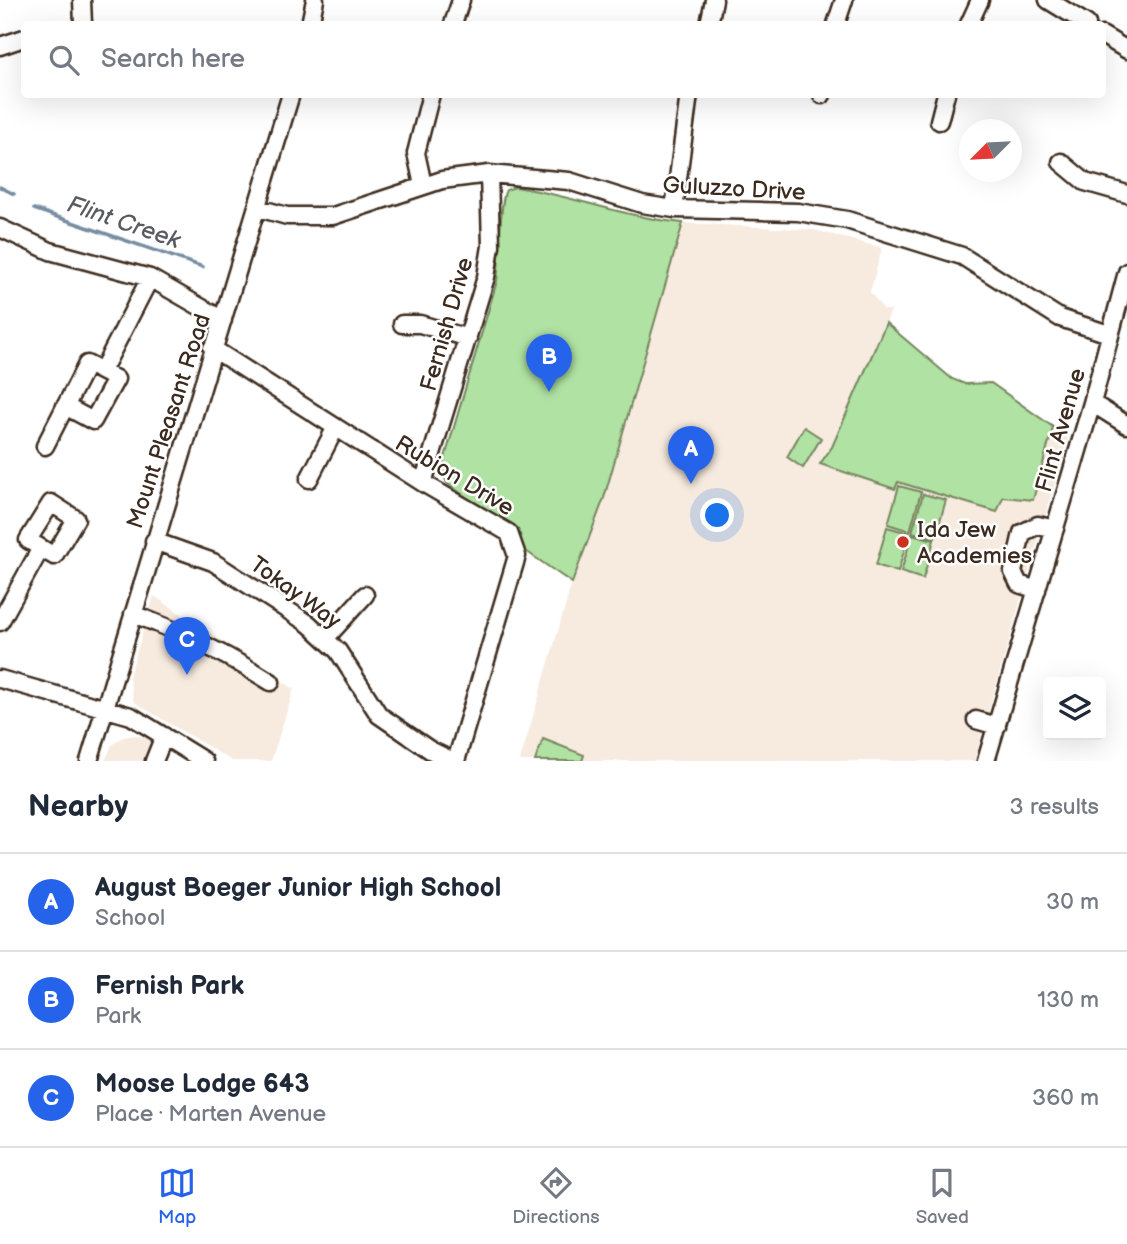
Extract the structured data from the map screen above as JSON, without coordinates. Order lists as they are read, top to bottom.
{
  "streets": {
    "street": [
      "Guluzzo Drive",
      "Fernish Drive",
      "Mount Pleasant Road",
      "Flint Avenue",
      "Rubion Drive",
      "Tokay Way"
    ]
  },
  "crossings": [
    ["Guluzzo Drive", "Fernish Drive"],
    ["Guluzzo Drive", "Mount Pleasant Road"],
    ["Guluzzo Drive", "Flint Avenue"],
    ["Fernish Drive", "Rubion Drive"],
    ["Mount Pleasant Road", "Rubion Drive"],
    ["Mount Pleasant Road", "Tokay Way"],
    ["Rubion Drive", "Tokay Way"]
  ],
  "water": ["Flint Creek"],
  "places": ["Ida Jew Academies"],
  "north": "bottom left",
  "page": {
    "search": "Search here",
    "pins": ["B", "A", "C"],
    "heading": ["Nearby", "3 results"],
    "list": [
      {
        "mark": "A",
        "name": "August Boeger Junior High School",
        "note": "School",
        "value": "30 m"
      },
      {
        "mark": "B",
        "name": "Fernish Park",
        "note": "Park",
        "value": "130 m"
      },
      {
        "mark": "C",
        "name": "Moose Lodge 643",
        "note": "Place · Marten Avenue",
        "value": "360 m"
      }
    ],
    "nav": ["Map", "Directions", "Saved"]
  }
}
